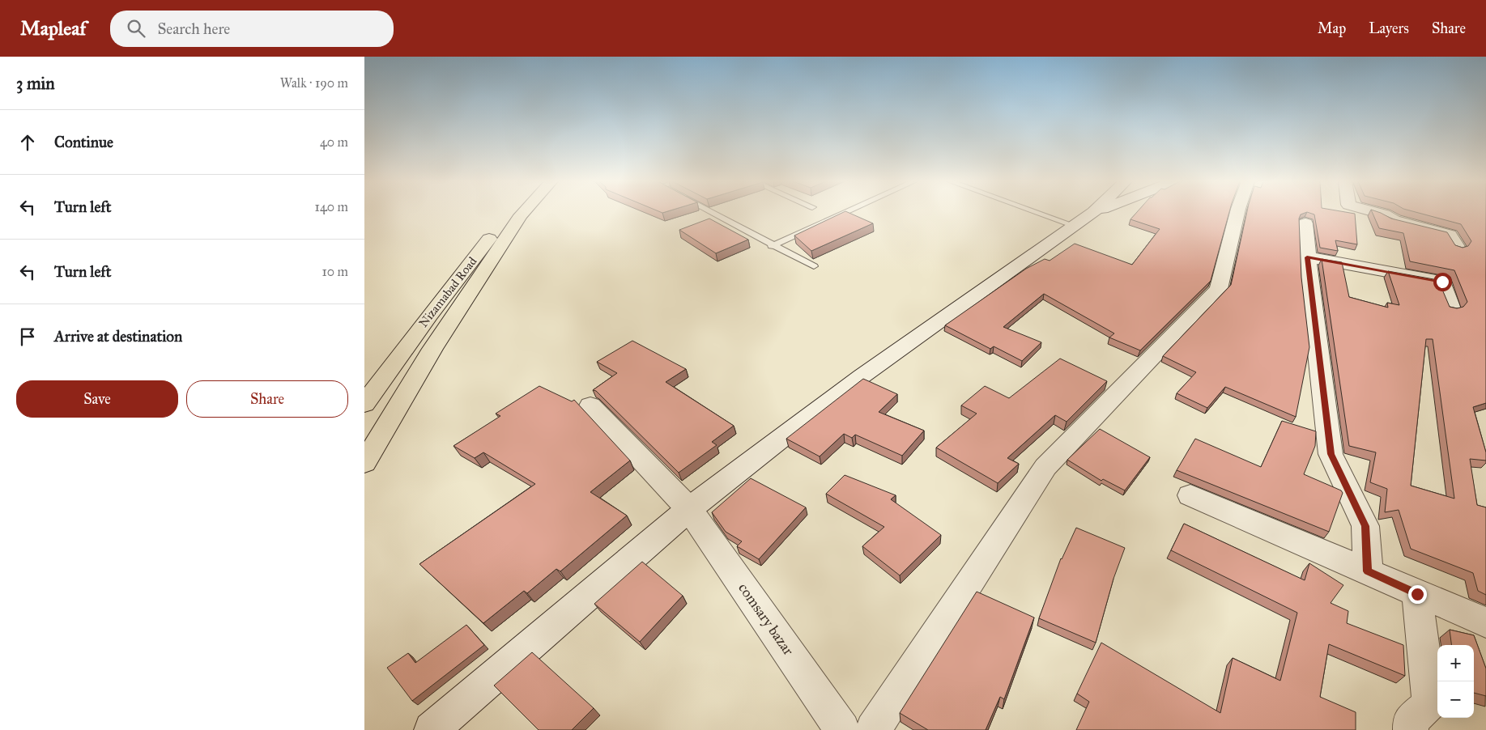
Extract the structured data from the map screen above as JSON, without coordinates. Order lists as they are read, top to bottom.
{
  "streets": {
    "highway": ["Nizamabad Road"],
    "street": ["comsary bazar"]
  },
  "page": {
    "header": "Mapleaf",
    "search": "Search here",
    "nav": ["Map", "Layers", "Share"],
    "heading": ["3 min", "Walk · 190 m"],
    "list": [
      ["Continue", "40 m"],
      ["Turn left", "140 m"],
      ["Turn left", "10 m"],
      "Arrive at destination"
    ],
    "buttons": ["Save", "Share"],
    "map_buttons": ["+", "−"]
  }
}
